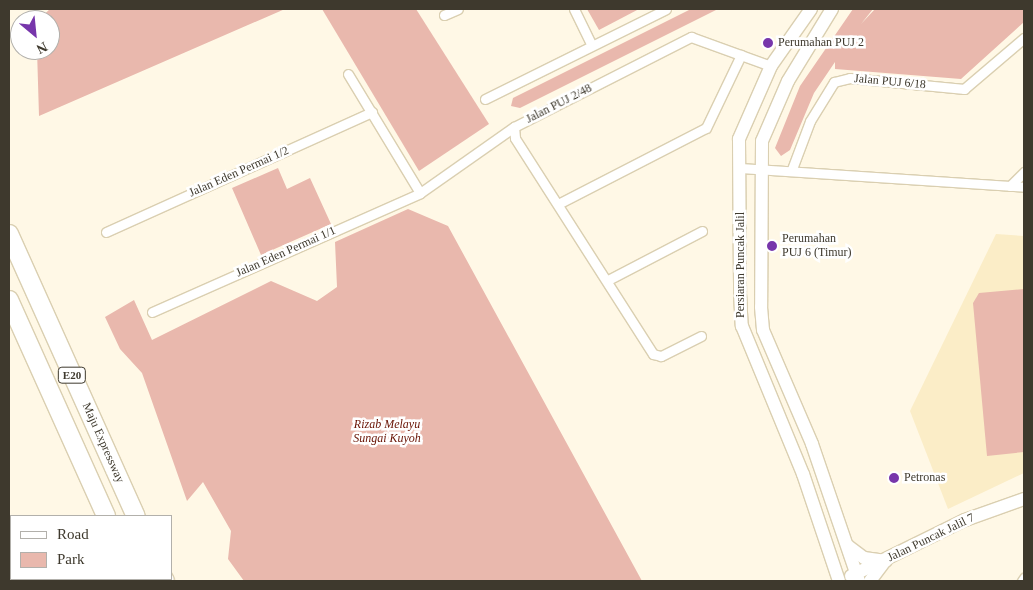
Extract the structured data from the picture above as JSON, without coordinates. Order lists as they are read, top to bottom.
{
  "streets": {
    "highway": ["E20", "Maju Expressway"],
    "main road": ["Persiaran Puncak Jalil", "Jalan Puncak Jalil 7"],
    "street": [
      "Jalan PUJ 6/18",
      "Jalan PUJ 2/48",
      "Jalan Eden Permai 1/2",
      "Jalan Eden Permai 1/1"
    ]
  },
  "crossings": [
    ["Jalan PUJ 2/48", "Jalan Eden Permai 1/1"],
    ["Jalan PUJ 2/48", "Persiaran Puncak Jalil"],
    ["Persiaran Puncak Jalil", "Jalan Puncak Jalil 7"]
  ],
  "parks": ["Rizab Melayu Sungai Kuyoh"],
  "places": ["Perumahan PUJ 2", "Perumahan PUJ 6 (Timur)", "Petronas"],
  "legend": ["Road", "Park"],
  "north": "bottom right"
}
